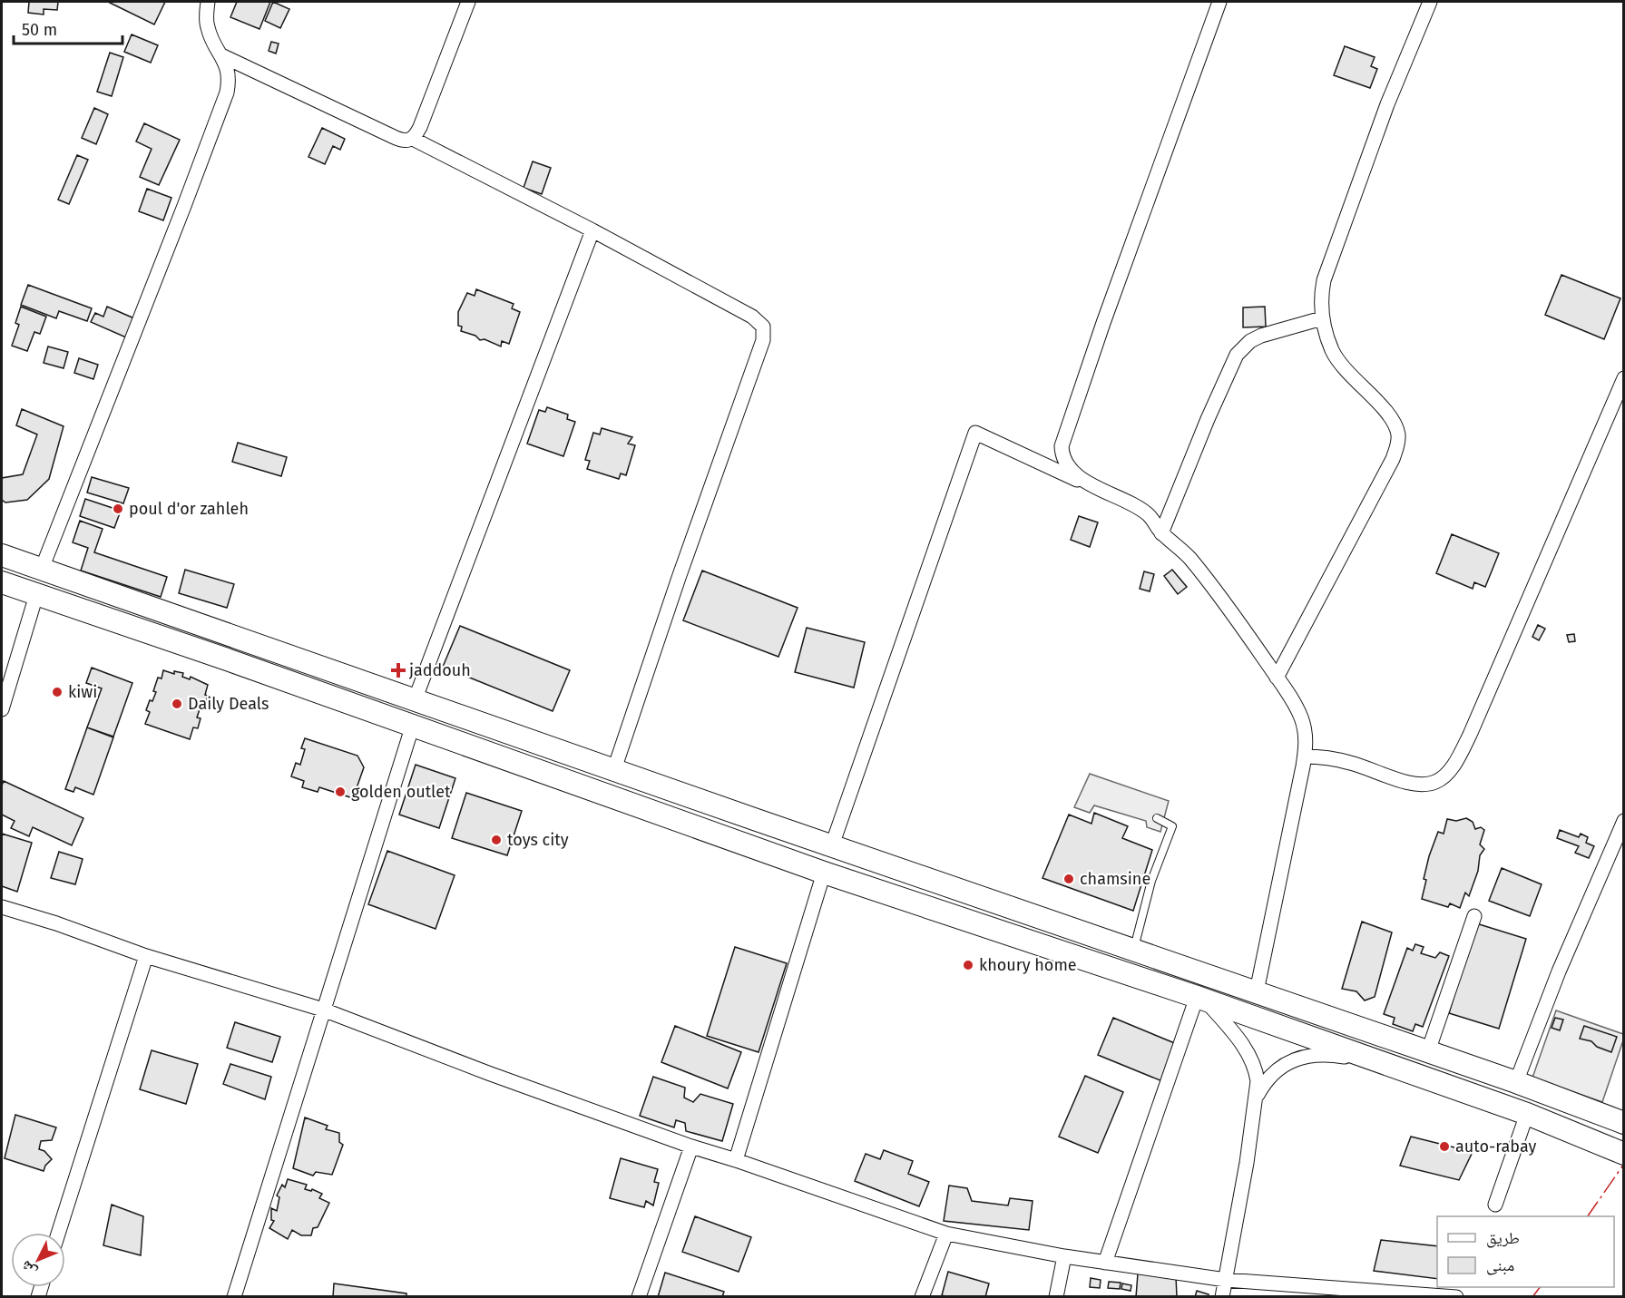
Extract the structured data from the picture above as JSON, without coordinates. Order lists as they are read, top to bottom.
{
  "places": {
    "other": [
      "poul d'or zahleh",
      "kiwi",
      "Daily Deals",
      "golden outlet",
      "toys city",
      "chamsine",
      "khoury home",
      "auto-rabay"
    ],
    "health": ["jaddouh"]
  },
  "legend": ["طريق", "مبنى"],
  "scale_bar": "50 m",
  "north": "bottom left"
}
